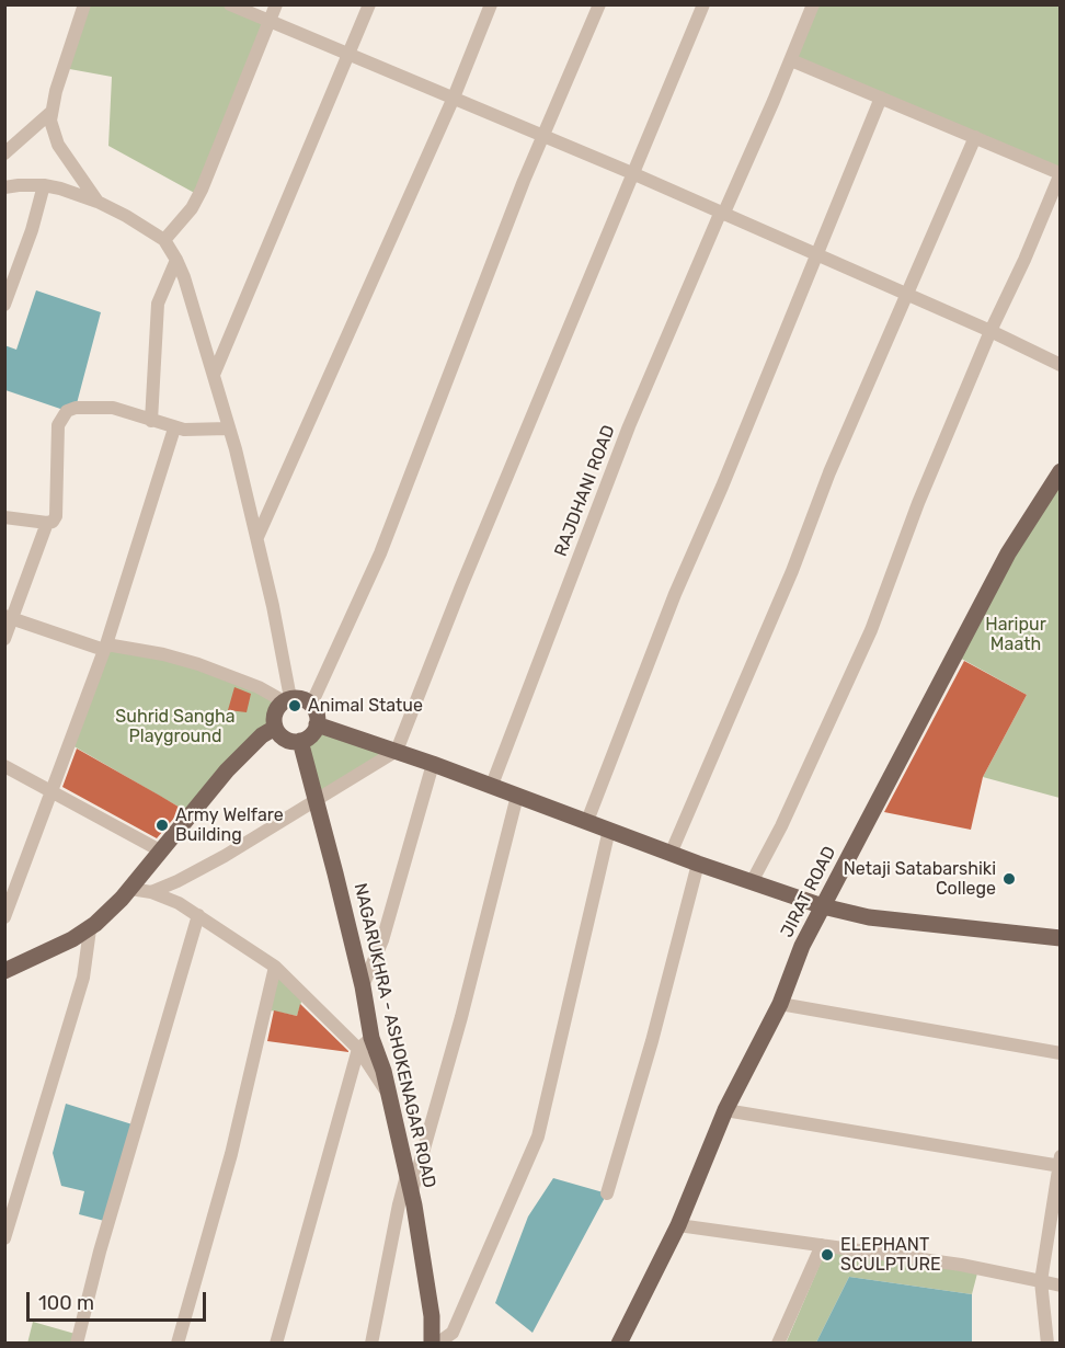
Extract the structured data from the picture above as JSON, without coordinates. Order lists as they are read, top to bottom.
{
  "streets": {
    "main road": ["JIRAT ROAD", "NAGARUKHRA - ASHOKENAGAR ROAD"],
    "street": ["RAJDHANI ROAD"]
  },
  "parks": ["Haripur Maath", "Suhrid Sangha Playground"],
  "places": [
    "Animal Statue",
    "Army Welfare Building",
    "Netaji Satabarshiki College",
    "ELEPHANT SCULPTURE"
  ],
  "scale_bar": "100 m"
}
